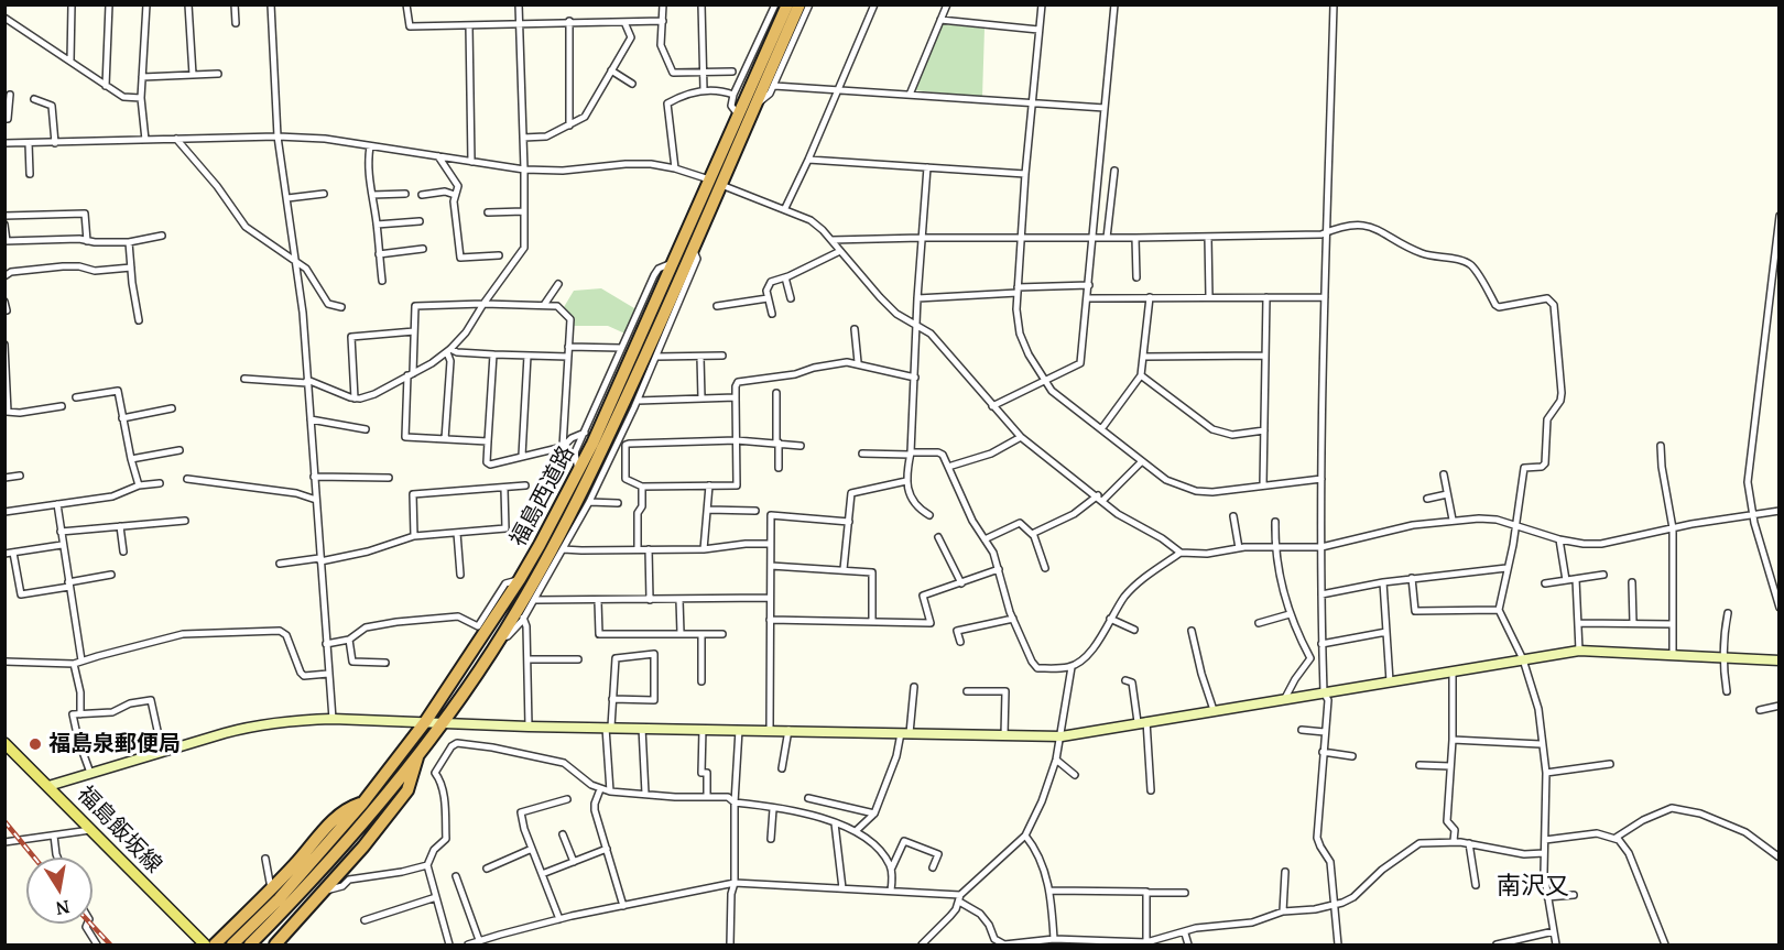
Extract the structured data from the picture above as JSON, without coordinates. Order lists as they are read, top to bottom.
{
  "streets": {
    "highway": ["福島西道路"],
    "main road": ["福島飯坂線"]
  },
  "districts": ["南沢又"],
  "places": ["福島泉郵便局"],
  "north": "bottom"
}
